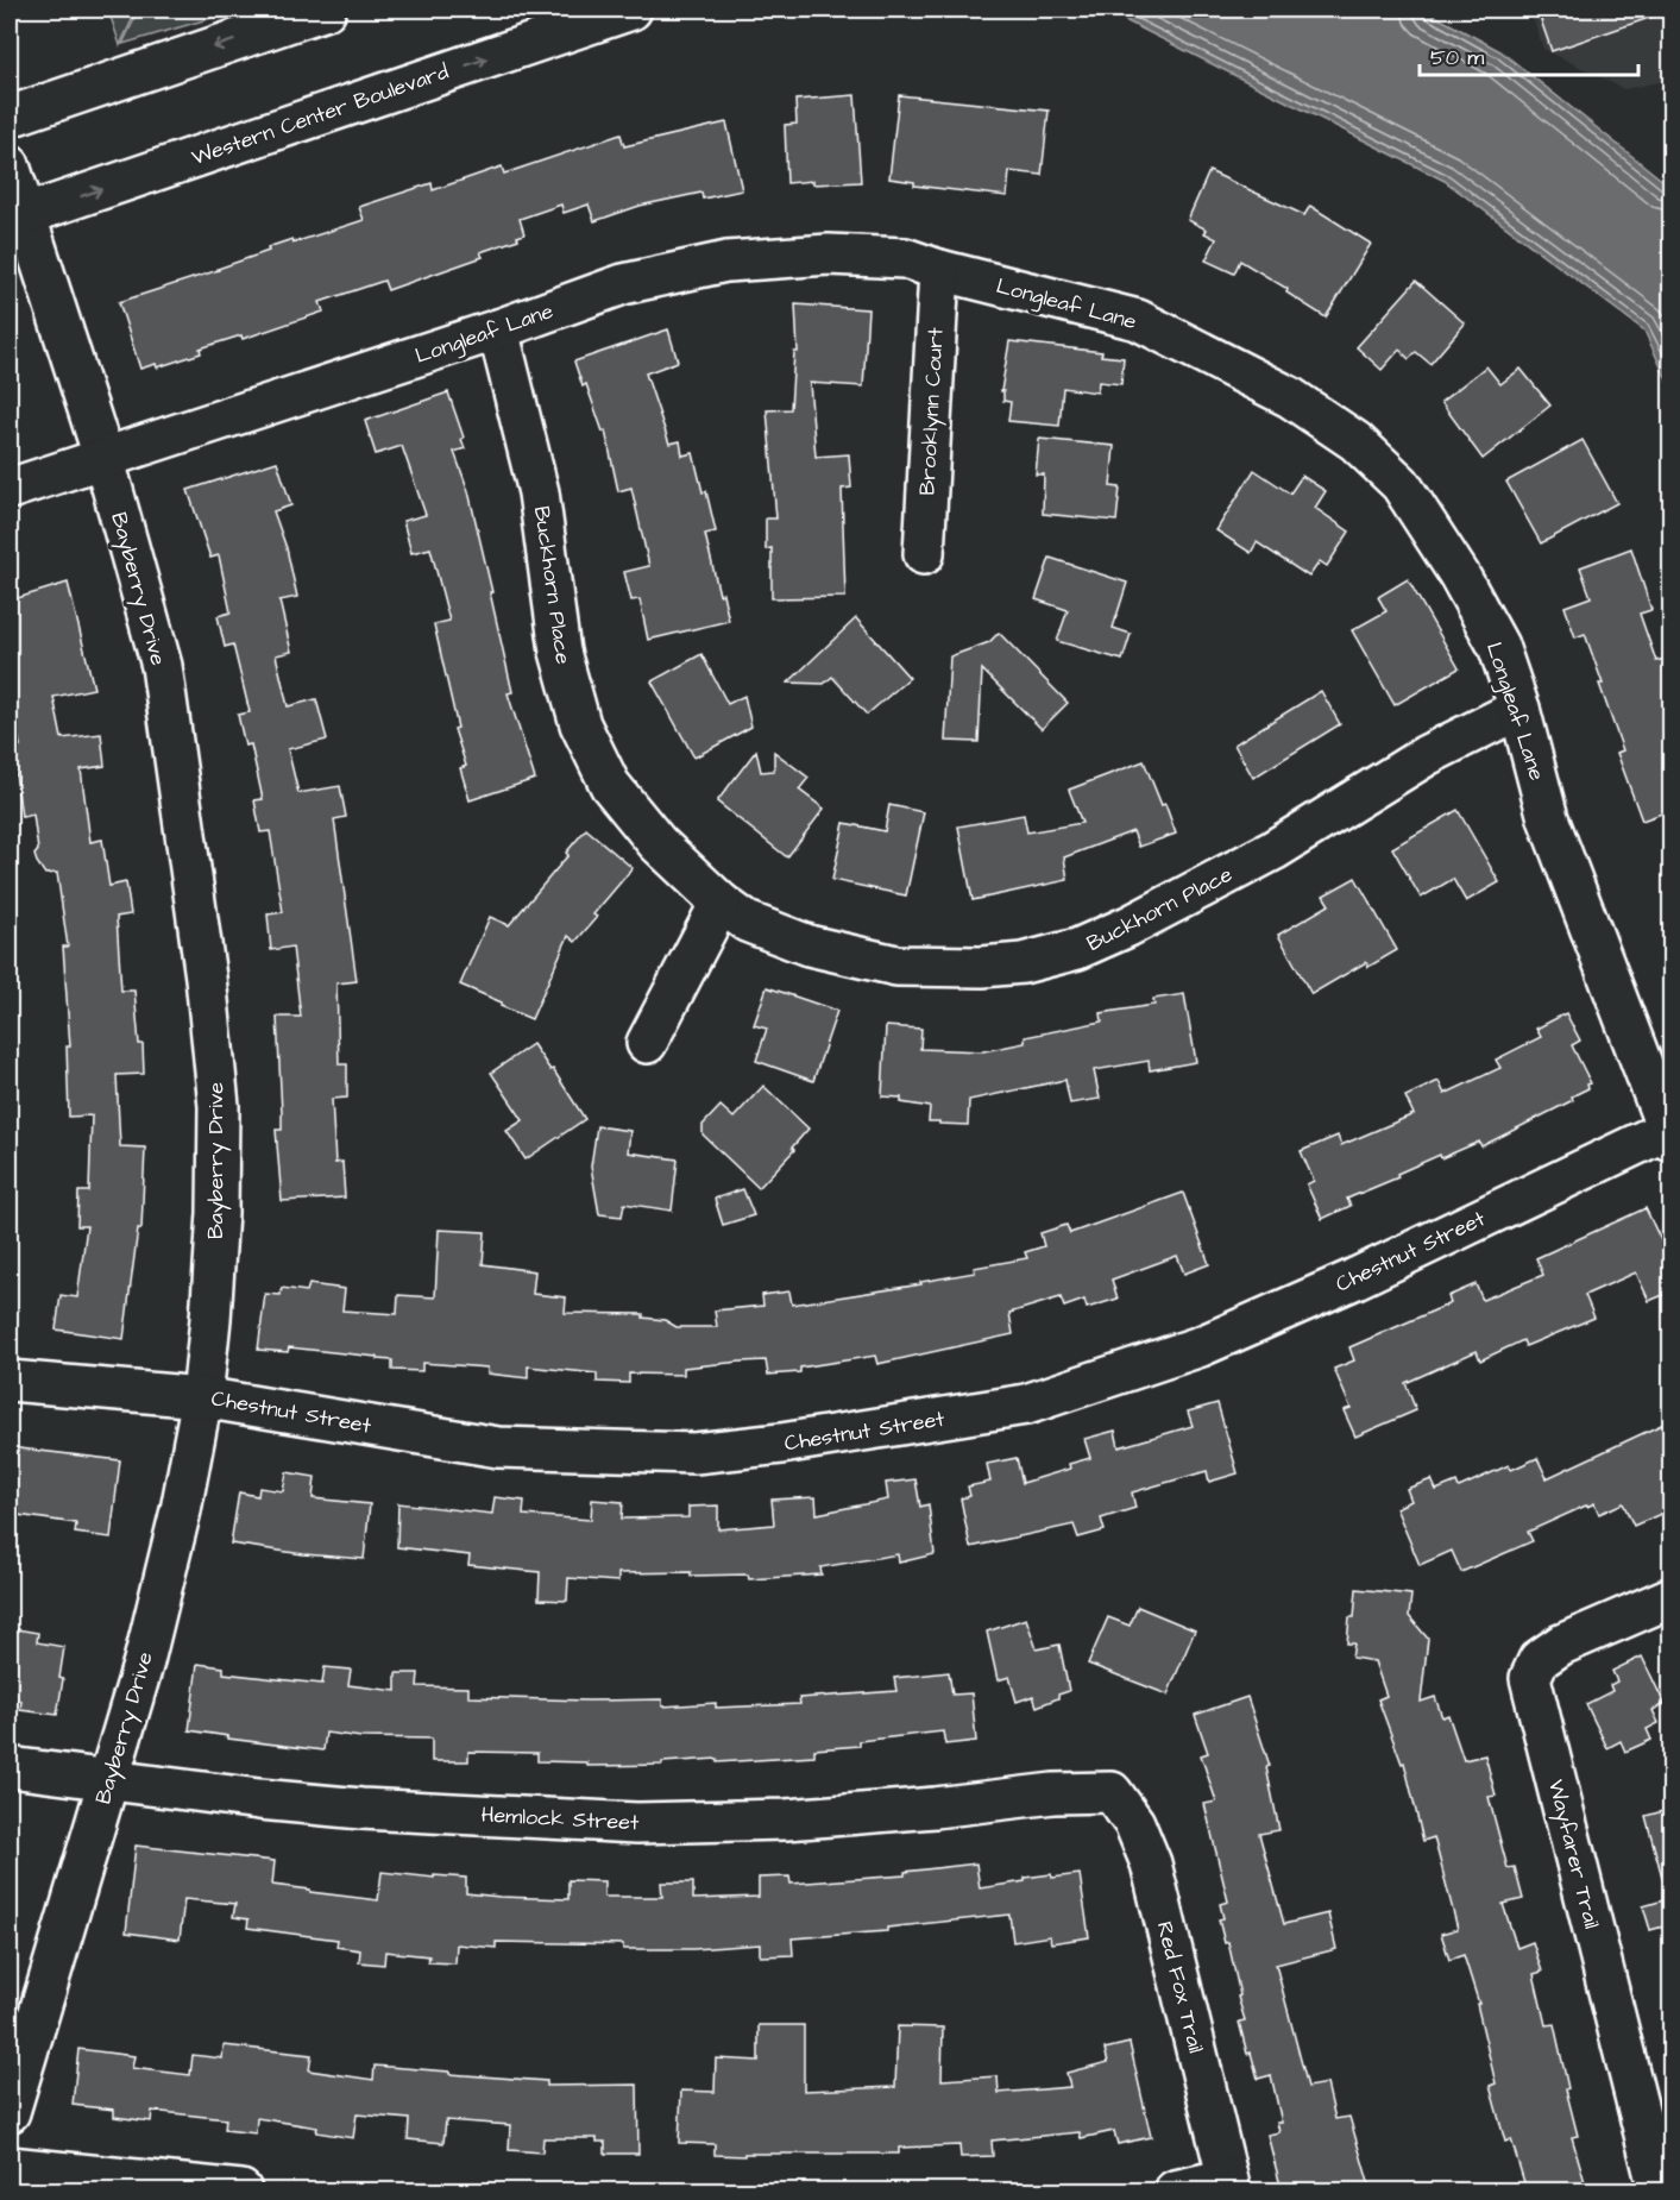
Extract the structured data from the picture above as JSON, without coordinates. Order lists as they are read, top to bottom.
{
  "streets": {
    "street": [
      "Western Center Boulevard",
      "Longleaf Lane",
      "Brooklynn Court",
      "Buckhorn Place",
      "Bayberry Drive",
      "Chestnut Street",
      "Hemlock Street",
      "Wayfarer Trail",
      "Red Fox Trail"
    ]
  },
  "crossings": [
    ["Western Center Boulevard", "Bayberry Drive"],
    ["Longleaf Lane", "Brooklynn Court"],
    ["Longleaf Lane", "Buckhorn Place"],
    ["Longleaf Lane", "Bayberry Drive"],
    ["Longleaf Lane", "Chestnut Street"],
    ["Bayberry Drive", "Chestnut Street"],
    ["Bayberry Drive", "Hemlock Street"],
    ["Hemlock Street", "Red Fox Trail"]
  ],
  "scale_bar": "50 m"
}
